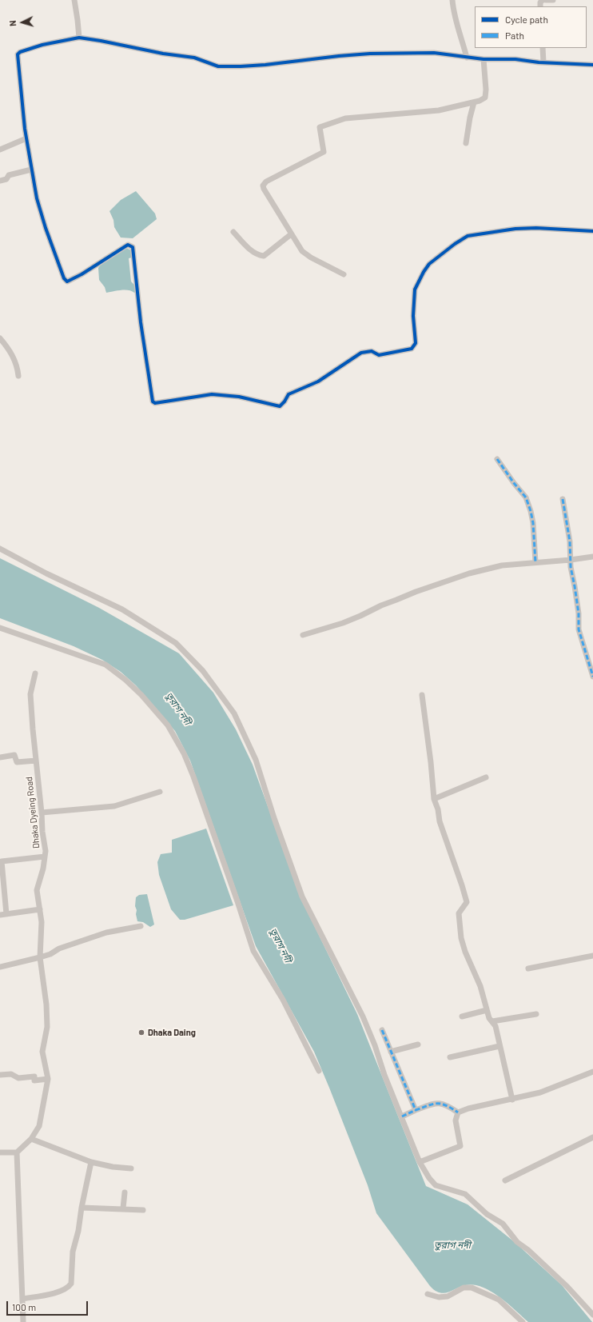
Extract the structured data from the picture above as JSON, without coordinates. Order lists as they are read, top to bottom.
{
  "streets": {
    "street": ["Dhaka Dyeing Road"]
  },
  "water": ["তুরাগ নদী"],
  "places": ["Dhaka Daing"],
  "legend": ["Cycle path", "Path"],
  "scale_bar": "100 m",
  "north": "left"
}
